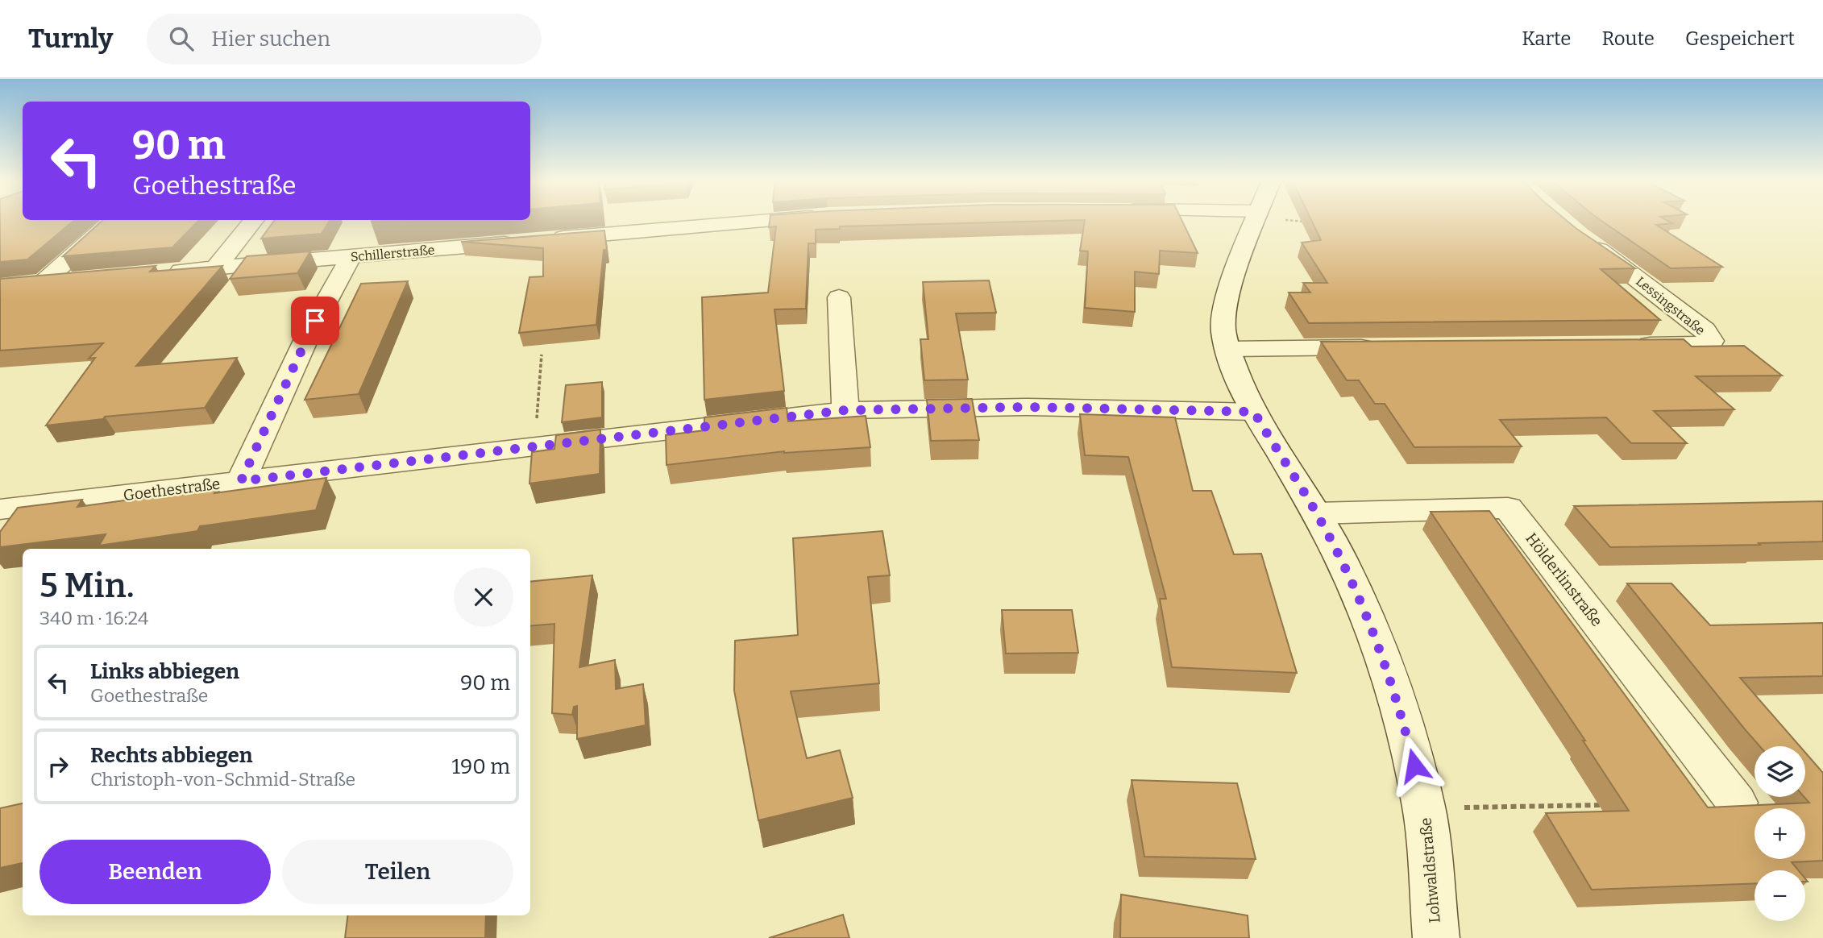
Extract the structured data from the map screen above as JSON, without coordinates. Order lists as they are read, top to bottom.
{
  "streets": {
    "street": [
      "Schillerstraße",
      "Lessingstraße",
      "Goethestraße",
      "Hölderlinstraße",
      "Lohwaldstraße"
    ]
  },
  "crossings": [
    ["Goethestraße", "Lohwaldstraße"],
    ["Hölderlinstraße", "Lohwaldstraße"]
  ],
  "page": {
    "header": "Turnly",
    "search": "Hier suchen",
    "nav": ["Karte", "Route", "Gespeichert"],
    "turn": ["90 m", "Goethestraße"],
    "heading": ["5 Min.", "340 m · 16:24"],
    "list": [
      {
        "name": "Links abbiegen",
        "note": "Goethestraße",
        "value": "90 m"
      },
      {
        "name": "Rechts abbiegen",
        "note": "Christoph-von-Schmid-Straße",
        "value": "190 m"
      }
    ],
    "map_buttons": ["+", "−"],
    "buttons": ["Beenden", "Teilen"]
  }
}
